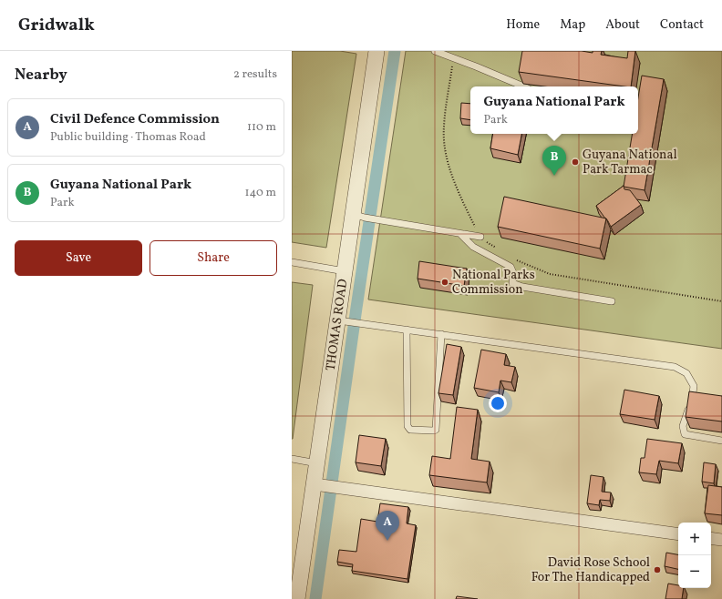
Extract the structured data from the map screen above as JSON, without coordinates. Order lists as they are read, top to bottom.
{
  "streets": {
    "street": ["THOMAS ROAD"]
  },
  "places": ["Guyana National Park Tarmac", "National Parks Commission", "David Rose School For The Handicapped"],
  "page": {
    "header": "Gridwalk",
    "nav": [
      "Home",
      "Map",
      "About",
      "Contact"
    ],
    "heading": ["Nearby", "2 results"],
    "popup": ["Guyana National Park", "Park"],
    "list": [
      {
        "mark": "A",
        "name": "Civil Defence Commission",
        "note": "Public building · Thomas Road",
        "value": "110 m"
      },
      {
        "mark": "B",
        "name": "Guyana National Park",
        "note": "Park",
        "value": "140 m"
      }
    ],
    "pins": ["B", "A"],
    "buttons": ["Save", "Share"],
    "map_buttons": ["+", "−"]
  }
}
